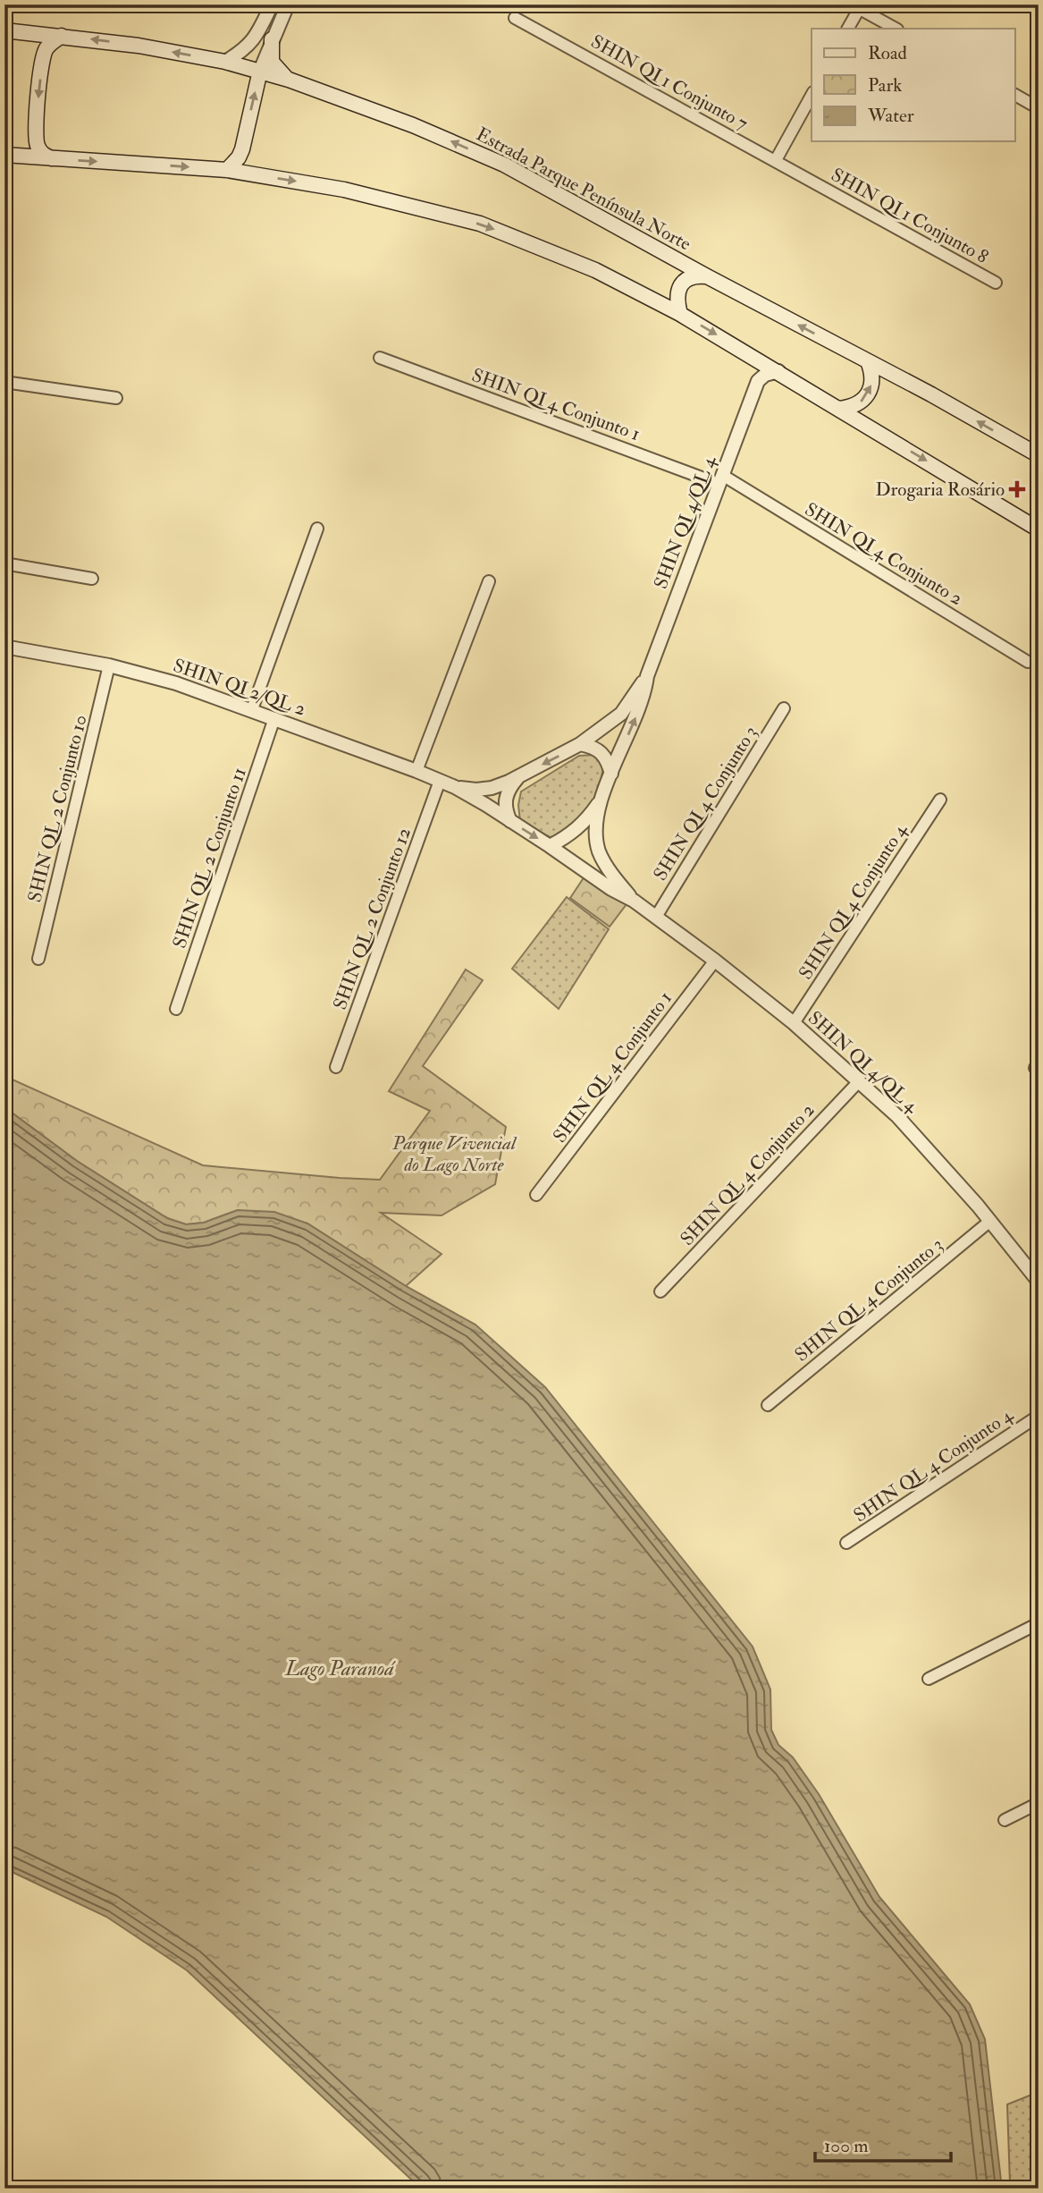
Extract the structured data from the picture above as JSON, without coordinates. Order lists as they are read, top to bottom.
{
  "streets": {
    "main road": ["Estrada Parque Península Norte"],
    "street": [
      "SHIN QI 1 Conjunto 7",
      "SHIN QI 1 Conjunto 8",
      "SHIN QI 4 Conjunto 1",
      "SHIN QI 4/QL 4",
      "SHIN QI 4 Conjunto 2",
      "SHIN QI 2/QL 2",
      "SHIN QI 4 Conjunto 3",
      "SHIN QL 2 Conjunto 10",
      "SHIN QL 2 Conjunto 11",
      "SHIN QI 4 Conjunto 4",
      "SHIN QL 2 Conjunto 12",
      "SHIN QL 4 Conjunto 1",
      "SHIN QL 4 Conjunto 2",
      "SHIN QL 4 Conjunto 3",
      "SHIN QL 4 Conjunto 4"
    ]
  },
  "crossings": [
    ["SHIN QI 1 Conjunto 7", "SHIN QI 1 Conjunto 8"],
    ["SHIN QI 4 Conjunto 1", "SHIN QI 4/QL 4"],
    ["SHIN QI 4 Conjunto 1", "SHIN QI 4 Conjunto 2"],
    ["SHIN QI 4/QL 4", "SHIN QI 4 Conjunto 2"],
    ["SHIN QI 4/QL 4", "SHIN QI 2/QL 2"],
    ["SHIN QI 4/QL 4", "SHIN QI 4 Conjunto 3"],
    ["SHIN QI 4/QL 4", "SHIN QI 4 Conjunto 4"],
    ["SHIN QI 4/QL 4", "SHIN QL 4 Conjunto 1"],
    ["SHIN QI 4/QL 4", "SHIN QL 4 Conjunto 2"],
    ["SHIN QI 4/QL 4", "SHIN QL 4 Conjunto 3"],
    ["SHIN QI 2/QL 2", "SHIN QL 2 Conjunto 10"],
    ["SHIN QI 2/QL 2", "SHIN QL 2 Conjunto 11"],
    ["SHIN QI 2/QL 2", "SHIN QL 2 Conjunto 12"]
  ],
  "water": ["Lago Paranoá"],
  "parks": ["Parque Vivencial do Lago Norte"],
  "places": {
    "health": ["Drogaria Rosário"]
  },
  "legend": ["Road", "Park", "Water"],
  "scale_bar": "100 m"
}
